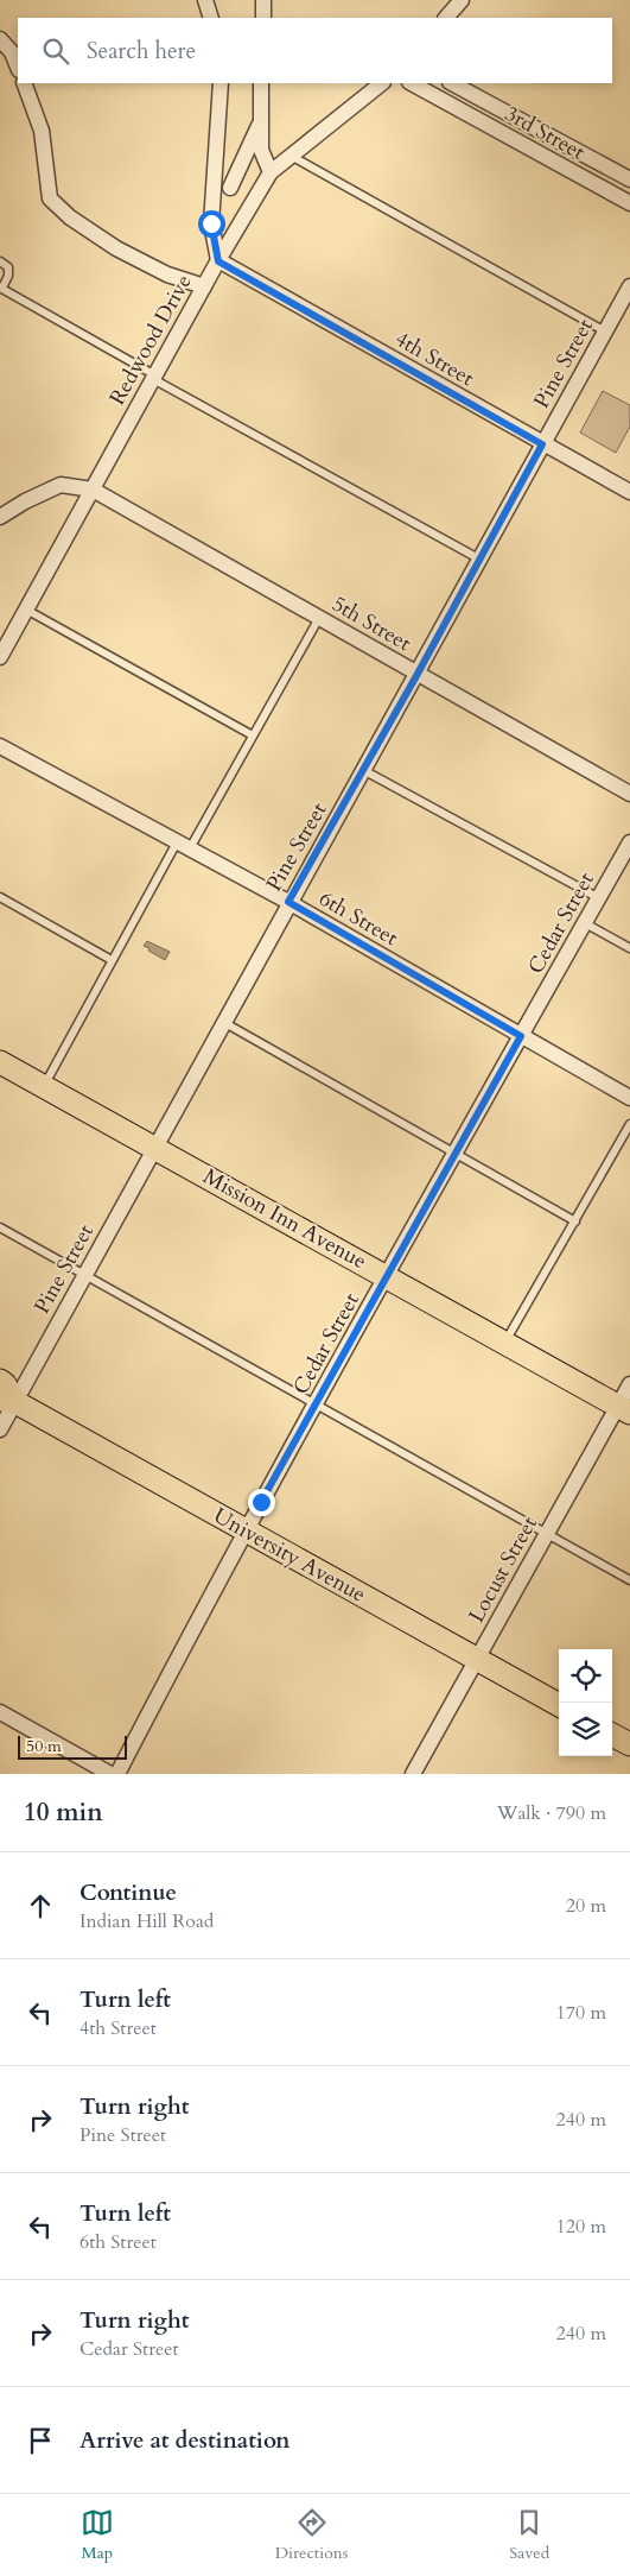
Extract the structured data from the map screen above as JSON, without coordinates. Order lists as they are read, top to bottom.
{
  "streets": {
    "main road": ["Mission Inn Avenue", "University Avenue"],
    "street": [
      "3rd Street",
      "Redwood Drive",
      "4th Street",
      "Pine Street",
      "5th Street",
      "6th Street",
      "Cedar Street",
      "Locust Street"
    ]
  },
  "crossings": [
    ["Redwood Drive", "4th Street"],
    ["Redwood Drive", "5th Street"],
    ["4th Street", "Pine Street"],
    ["Pine Street", "5th Street"],
    ["Pine Street", "6th Street"],
    ["Pine Street", "Mission Inn Avenue"],
    ["Pine Street", "University Avenue"],
    ["6th Street", "Cedar Street"],
    ["Cedar Street", "Mission Inn Avenue"],
    ["Cedar Street", "University Avenue"],
    ["Mission Inn Avenue", "Locust Street"],
    ["University Avenue", "Locust Street"]
  ],
  "scale_bar": "50 m",
  "page": {
    "search": "Search here",
    "scale": "50 m",
    "heading": ["10 min", "Walk · 790 m"],
    "list": [
      ["Continue", "Indian Hill Road", "20 m"],
      ["Turn left", "4th Street", "170 m"],
      ["Turn right", "Pine Street", "240 m"],
      ["Turn left", "6th Street", "120 m"],
      ["Turn right", "Cedar Street", "240 m"],
      "Arrive at destination"
    ],
    "nav": ["Map", "Directions", "Saved"]
  }
}
